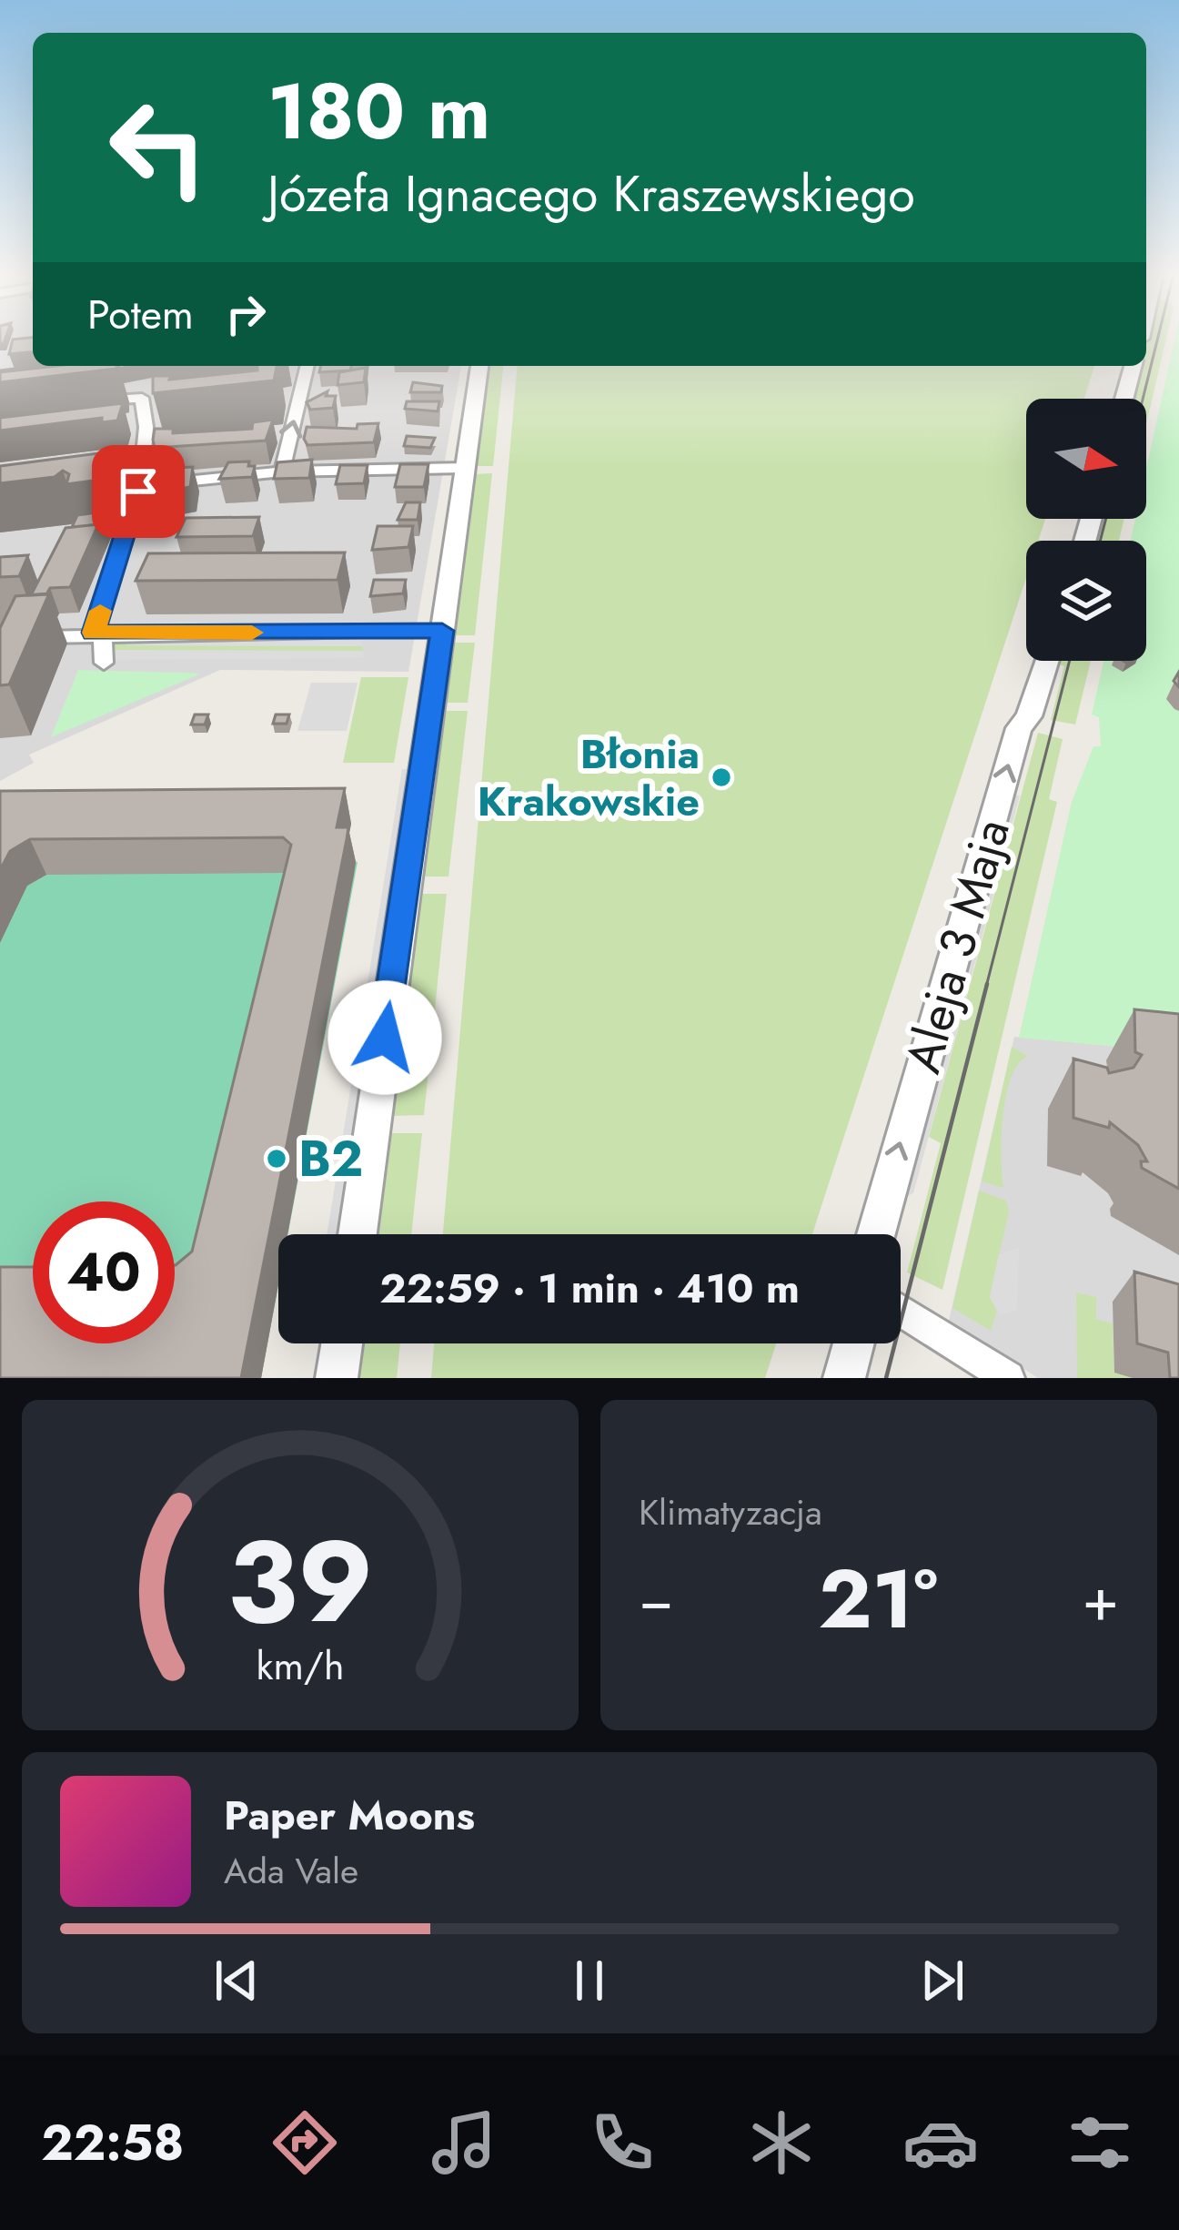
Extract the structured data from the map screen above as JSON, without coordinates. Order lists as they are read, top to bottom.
{
  "streets": {
    "street": ["Aleja 3 Maja"]
  },
  "one_way": ["Aleja 3 Maja"],
  "places": ["Błonia Krakowskie", "B2"],
  "north": "right",
  "page": {
    "turn": ["180 m", "Józefa Ignacego Kraszewskiego"],
    "then": "Potem",
    "limit": "40",
    "trip": "22:59 · 1 min · 410 m",
    "tile": "Klimatyzacja",
    "heat": ["−", "21°", "+"],
    "song": ["Paper Moons", "Ada Vale"],
    "tabs": "22:58",
    "gauge": ["39", "km/h"]
  }
}
